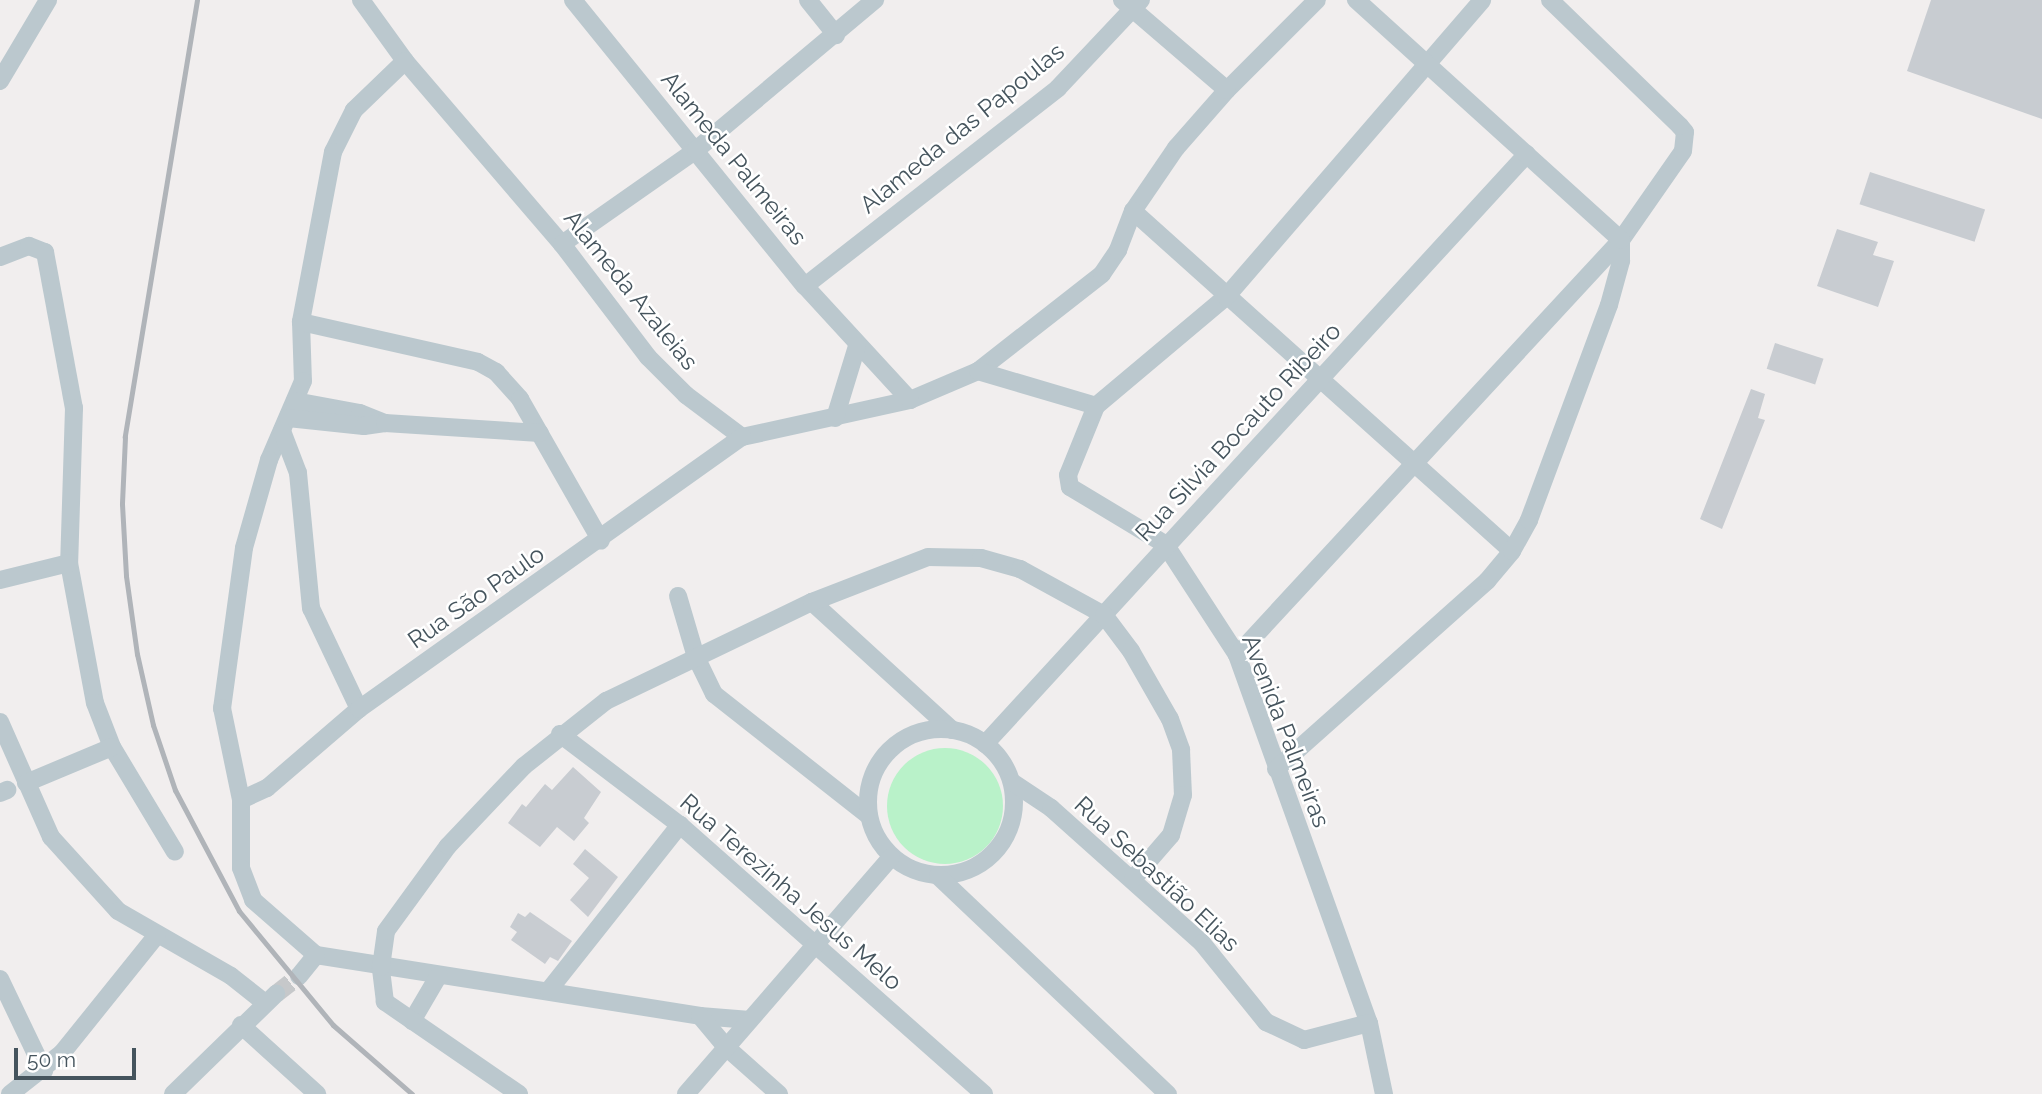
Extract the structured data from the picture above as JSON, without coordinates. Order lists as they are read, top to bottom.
{
  "streets": {
    "street": [
      "Alameda das Papoulas",
      "Alameda Palmeiras",
      "Alameda Azaleias",
      "Rua Silvia Bocauto Ribeiro",
      "Rua São Paulo",
      "Avenida Palmeiras",
      "Rua Sebastião Elias",
      "Rua Terezinha Jesus Melo"
    ]
  },
  "crossings": [
    ["Alameda das Papoulas", "Alameda Palmeiras"],
    ["Alameda Azaleias", "Rua São Paulo"],
    ["Rua Silvia Bocauto Ribeiro", "Avenida Palmeiras"],
    ["Rua Silvia Bocauto Ribeiro", "Rua Sebastião Elias"],
    ["Avenida Palmeiras", "Rua Sebastião Elias"]
  ],
  "scale_bar": "50 m"
}
